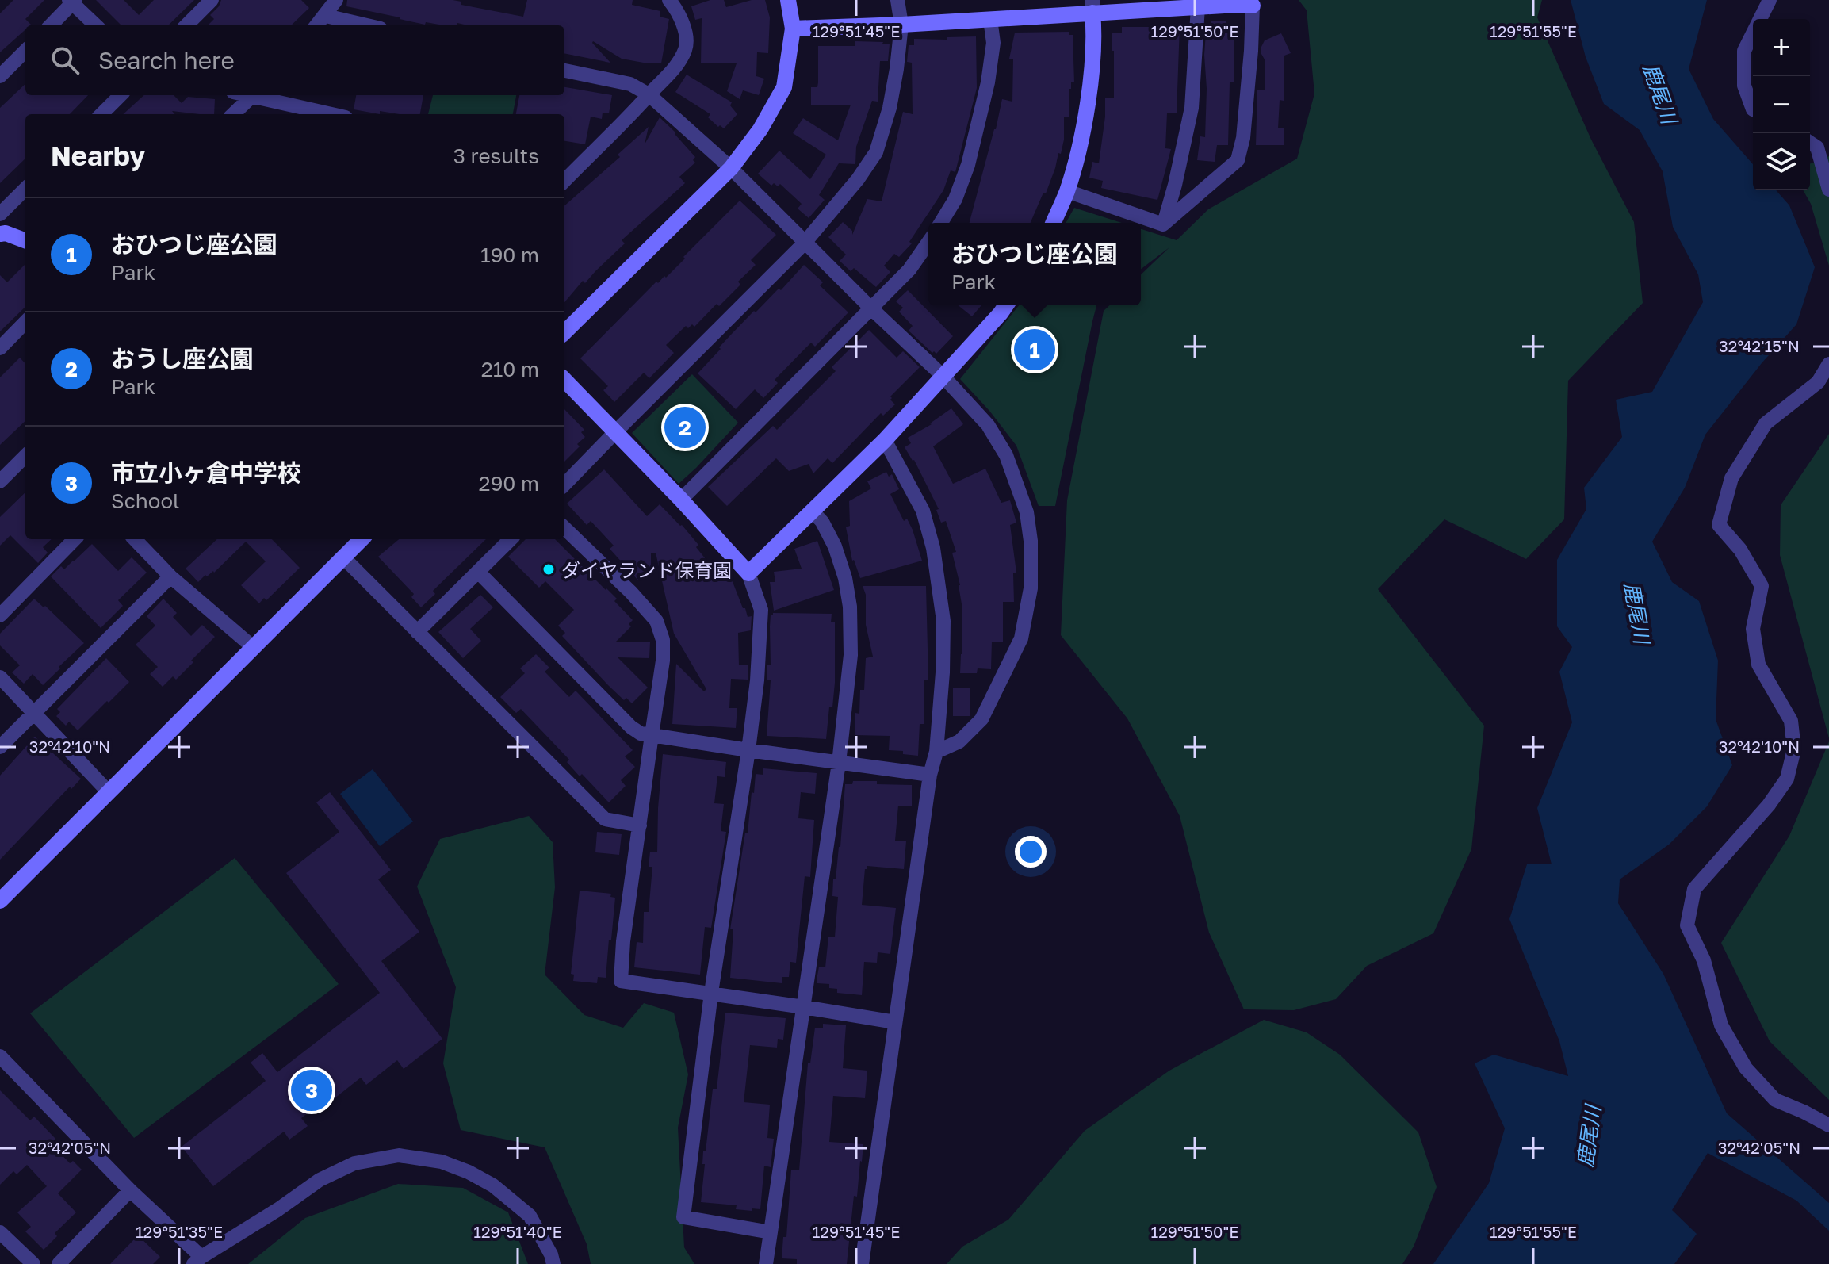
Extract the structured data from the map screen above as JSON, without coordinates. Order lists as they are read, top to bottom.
{
  "water": ["鹿尾川"],
  "places": ["ダイヤランド保育園"],
  "page": {
    "map_buttons": ["+", "−"],
    "search": "Search here",
    "heading": ["Nearby", "3 results"],
    "list": [
      {
        "mark": "1",
        "name": "おひつじ座公園",
        "note": "Park",
        "value": "190 m"
      },
      {
        "mark": "2",
        "name": "おうし座公園",
        "note": "Park",
        "value": "210 m"
      },
      {
        "mark": "3",
        "name": "市立小ヶ倉中学校",
        "note": "School",
        "value": "290 m"
      }
    ],
    "popup": ["おひつじ座公園", "Park"],
    "pins": ["1", "2", "3"]
  },
  "coordinates": [
    "129°51'45\"E",
    "129°51'50\"E",
    "129°51'55\"E",
    "32°42'15\"N",
    "32°42'10\"N",
    "32°42'05\"N",
    "129°51'35\"E",
    "129°51'40\"E"
  ]
}
